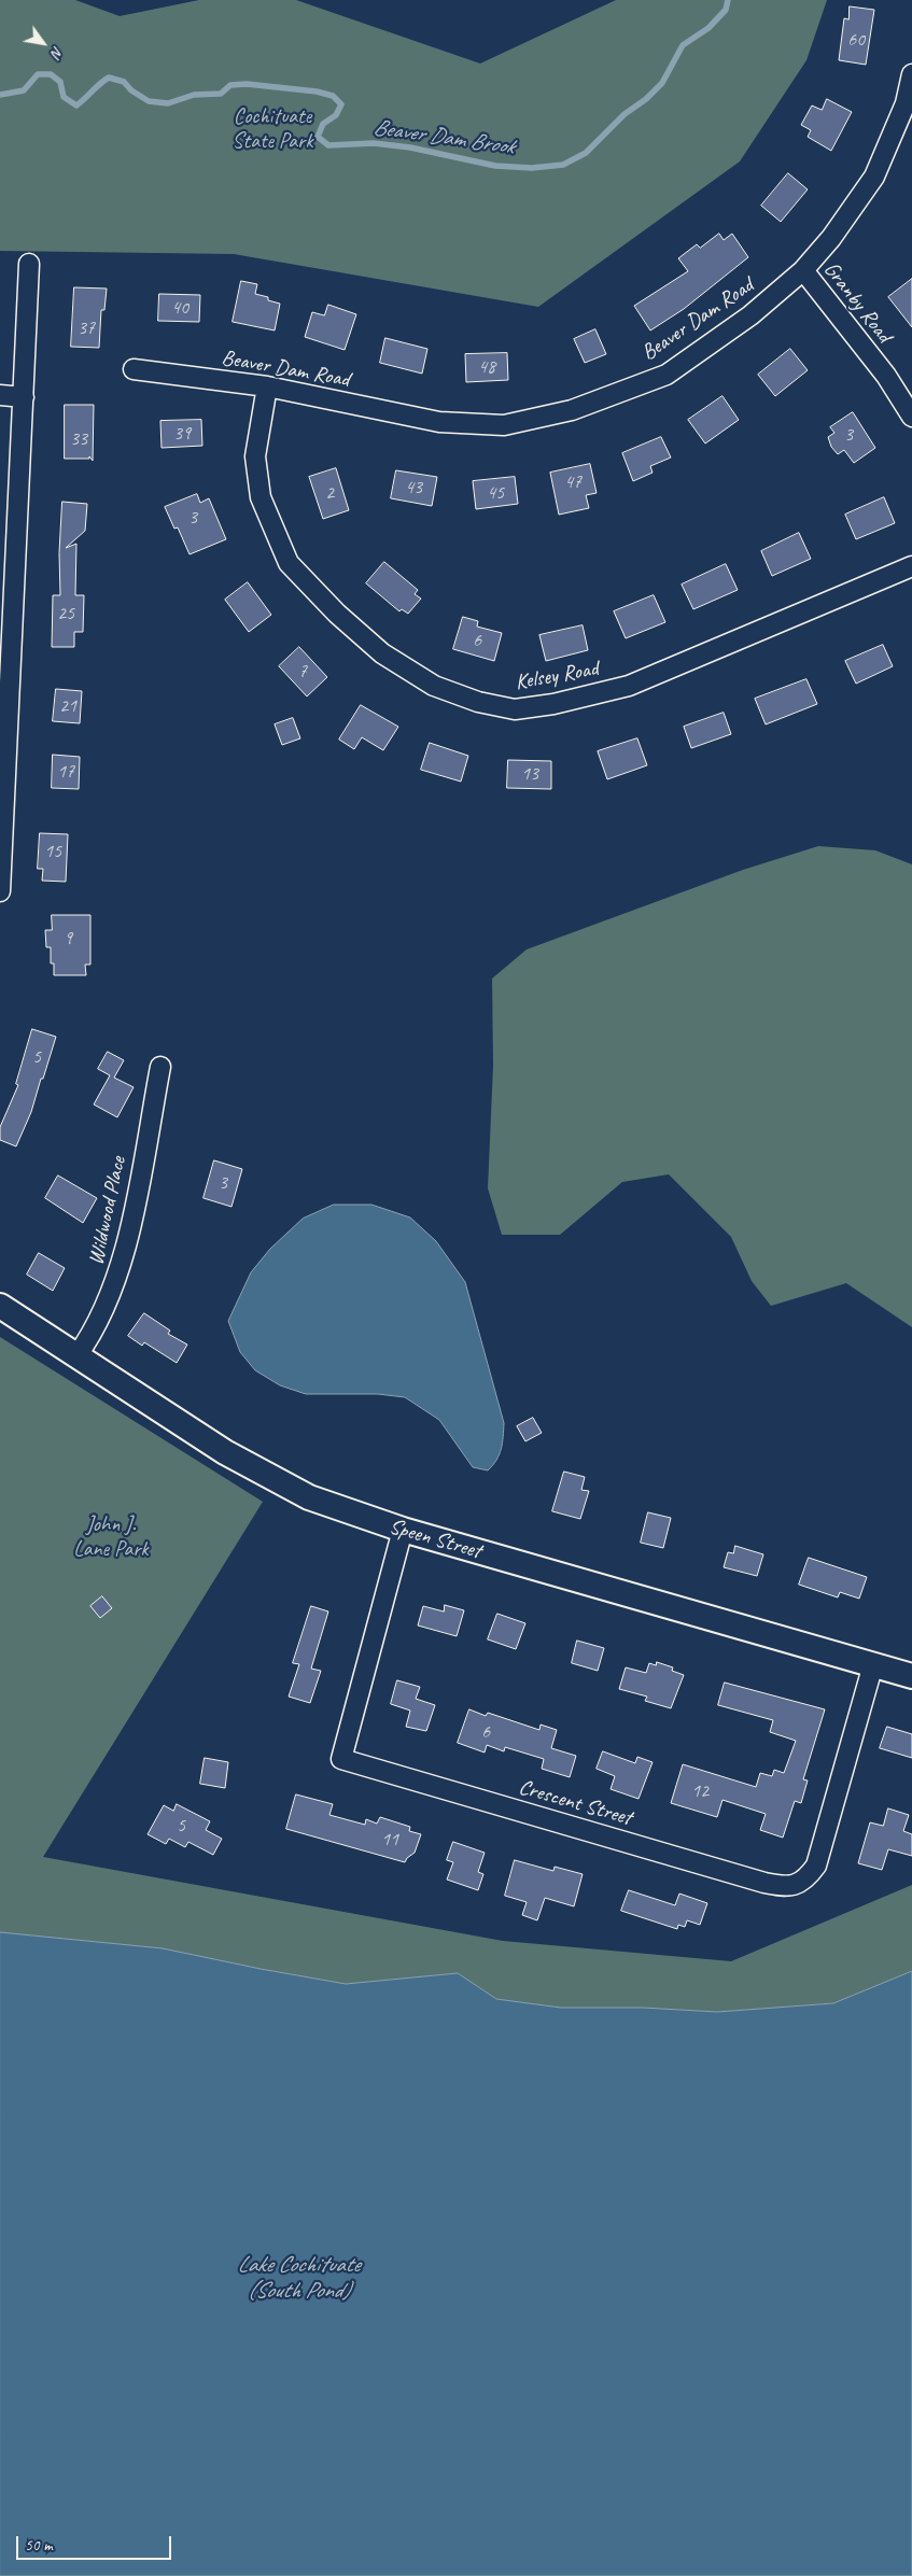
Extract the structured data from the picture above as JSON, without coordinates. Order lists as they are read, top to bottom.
{
  "streets": {
    "street": [
      "Granby Road",
      "Beaver Dam Road",
      "Kelsey Road",
      "Wildwood Place",
      "Speen Street",
      "Crescent Street"
    ]
  },
  "crossings": [
    ["Granby Road", "Beaver Dam Road"],
    ["Beaver Dam Road", "Kelsey Road"],
    ["Wildwood Place", "Speen Street"],
    ["Speen Street", "Crescent Street"]
  ],
  "water": ["Beaver Dam Brook", "Lake Cochituate (South Pond)"],
  "parks": ["Cochituate State Park", "John J. Lane Park"],
  "house_numbers": [
    "60",
    "40",
    "37",
    "48",
    "39",
    "3",
    "33",
    "47",
    "43",
    "2",
    "45",
    "3",
    "25",
    "6",
    "7",
    "21",
    "17",
    "13",
    "15",
    "9",
    "5",
    "3",
    "6",
    "12",
    "5",
    "11"
  ],
  "scale_bar": "50 m",
  "north": "bottom right"
}
